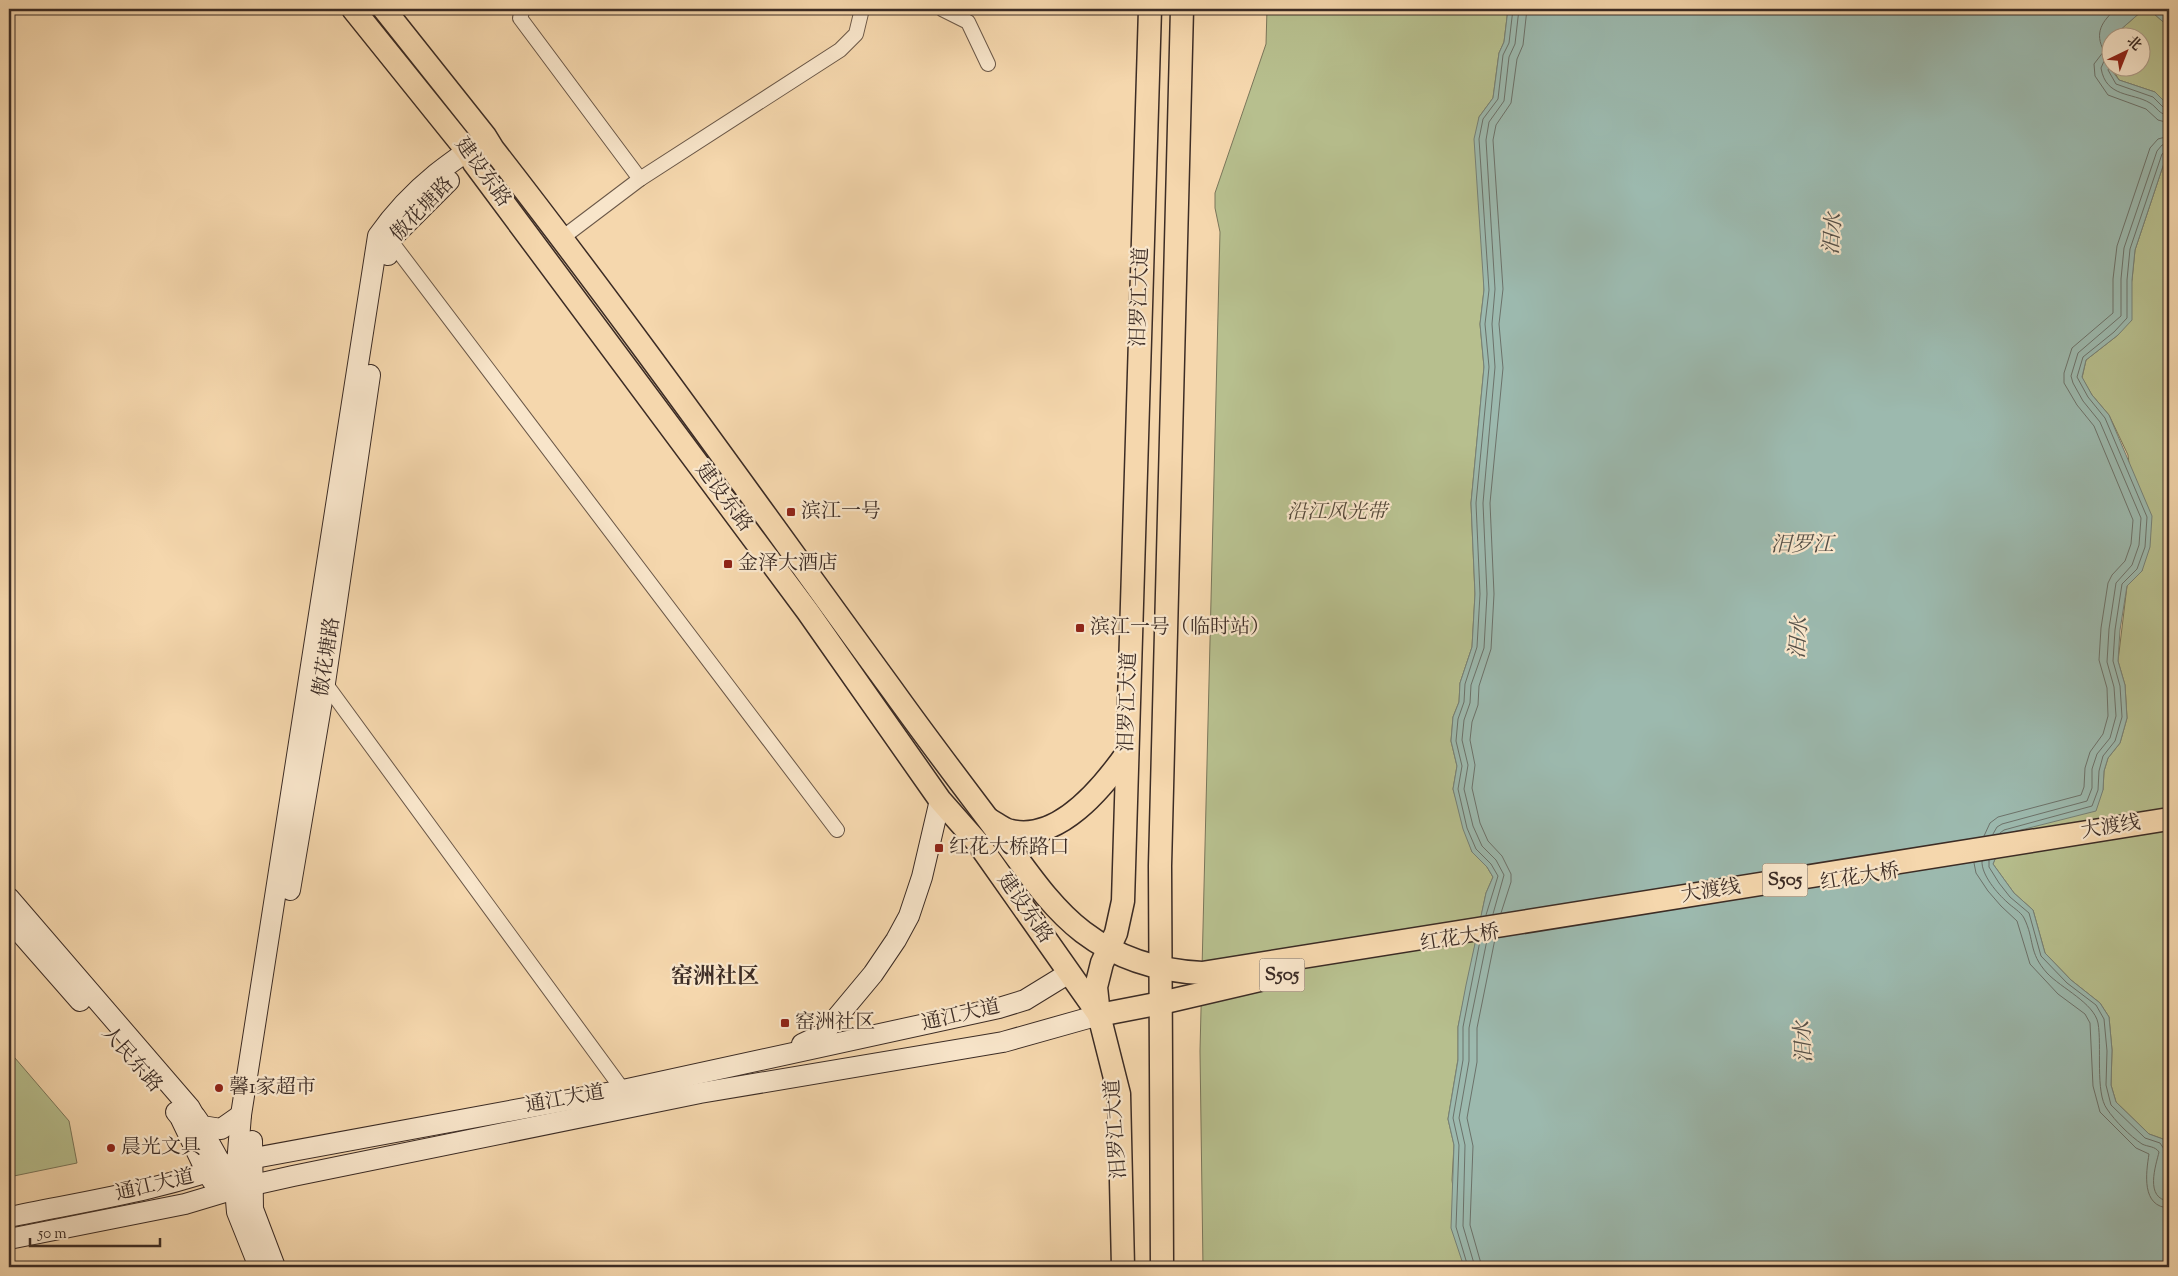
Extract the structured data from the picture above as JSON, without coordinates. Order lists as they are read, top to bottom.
{
  "streets": {
    "main road": [
      "建设东路",
      "汨罗江大道",
      "大渡线",
      "红花大桥",
      "S505",
      "通江大道"
    ],
    "street": ["傲花塘路", "人民东路"]
  },
  "crossings": [
    ["建设东路", "傲花塘路"],
    ["建设东路", "汨罗江大道"],
    ["建设东路", "S505"],
    ["建设东路", "通江大道"],
    ["傲花塘路", "通江大道"],
    ["傲花塘路", "人民东路"],
    ["汨罗江大道", "S505"],
    ["汨罗江大道", "通江大道"],
    ["大渡线", "红花大桥"],
    ["大渡线", "S505"],
    ["红花大桥", "S505"],
    ["S505", "通江大道"],
    ["通江大道", "人民东路"]
  ],
  "districts": ["窑洲社区"],
  "water": ["汨水", "汨罗江"],
  "parks": ["沿江风光带"],
  "places": {
    "transit": [
      "滨江一号",
      "金泽大酒店",
      "滨江一号（临时站）",
      "红花大桥路口",
      "窑洲社区"
    ],
    "other": ["馨1家超市", "晨光文具"]
  },
  "scale_bar": "50 m",
  "north": "top right"
}
